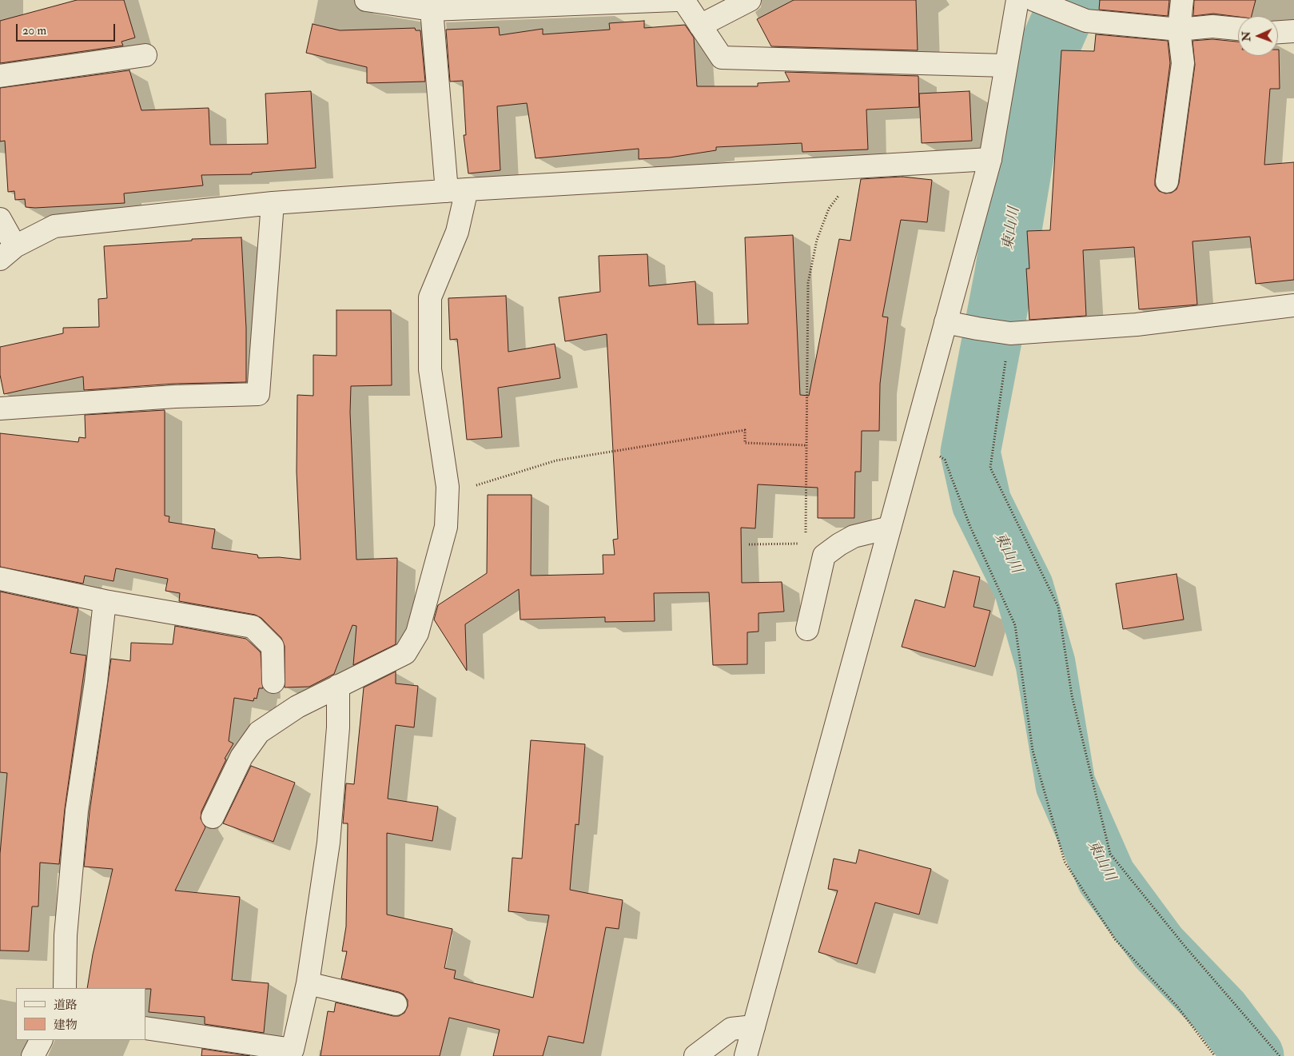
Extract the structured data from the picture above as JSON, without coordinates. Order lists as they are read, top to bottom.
{
  "water": ["東山川"],
  "legend": ["道路", "建物"],
  "scale_bar": "20 m",
  "north": "left"
}
